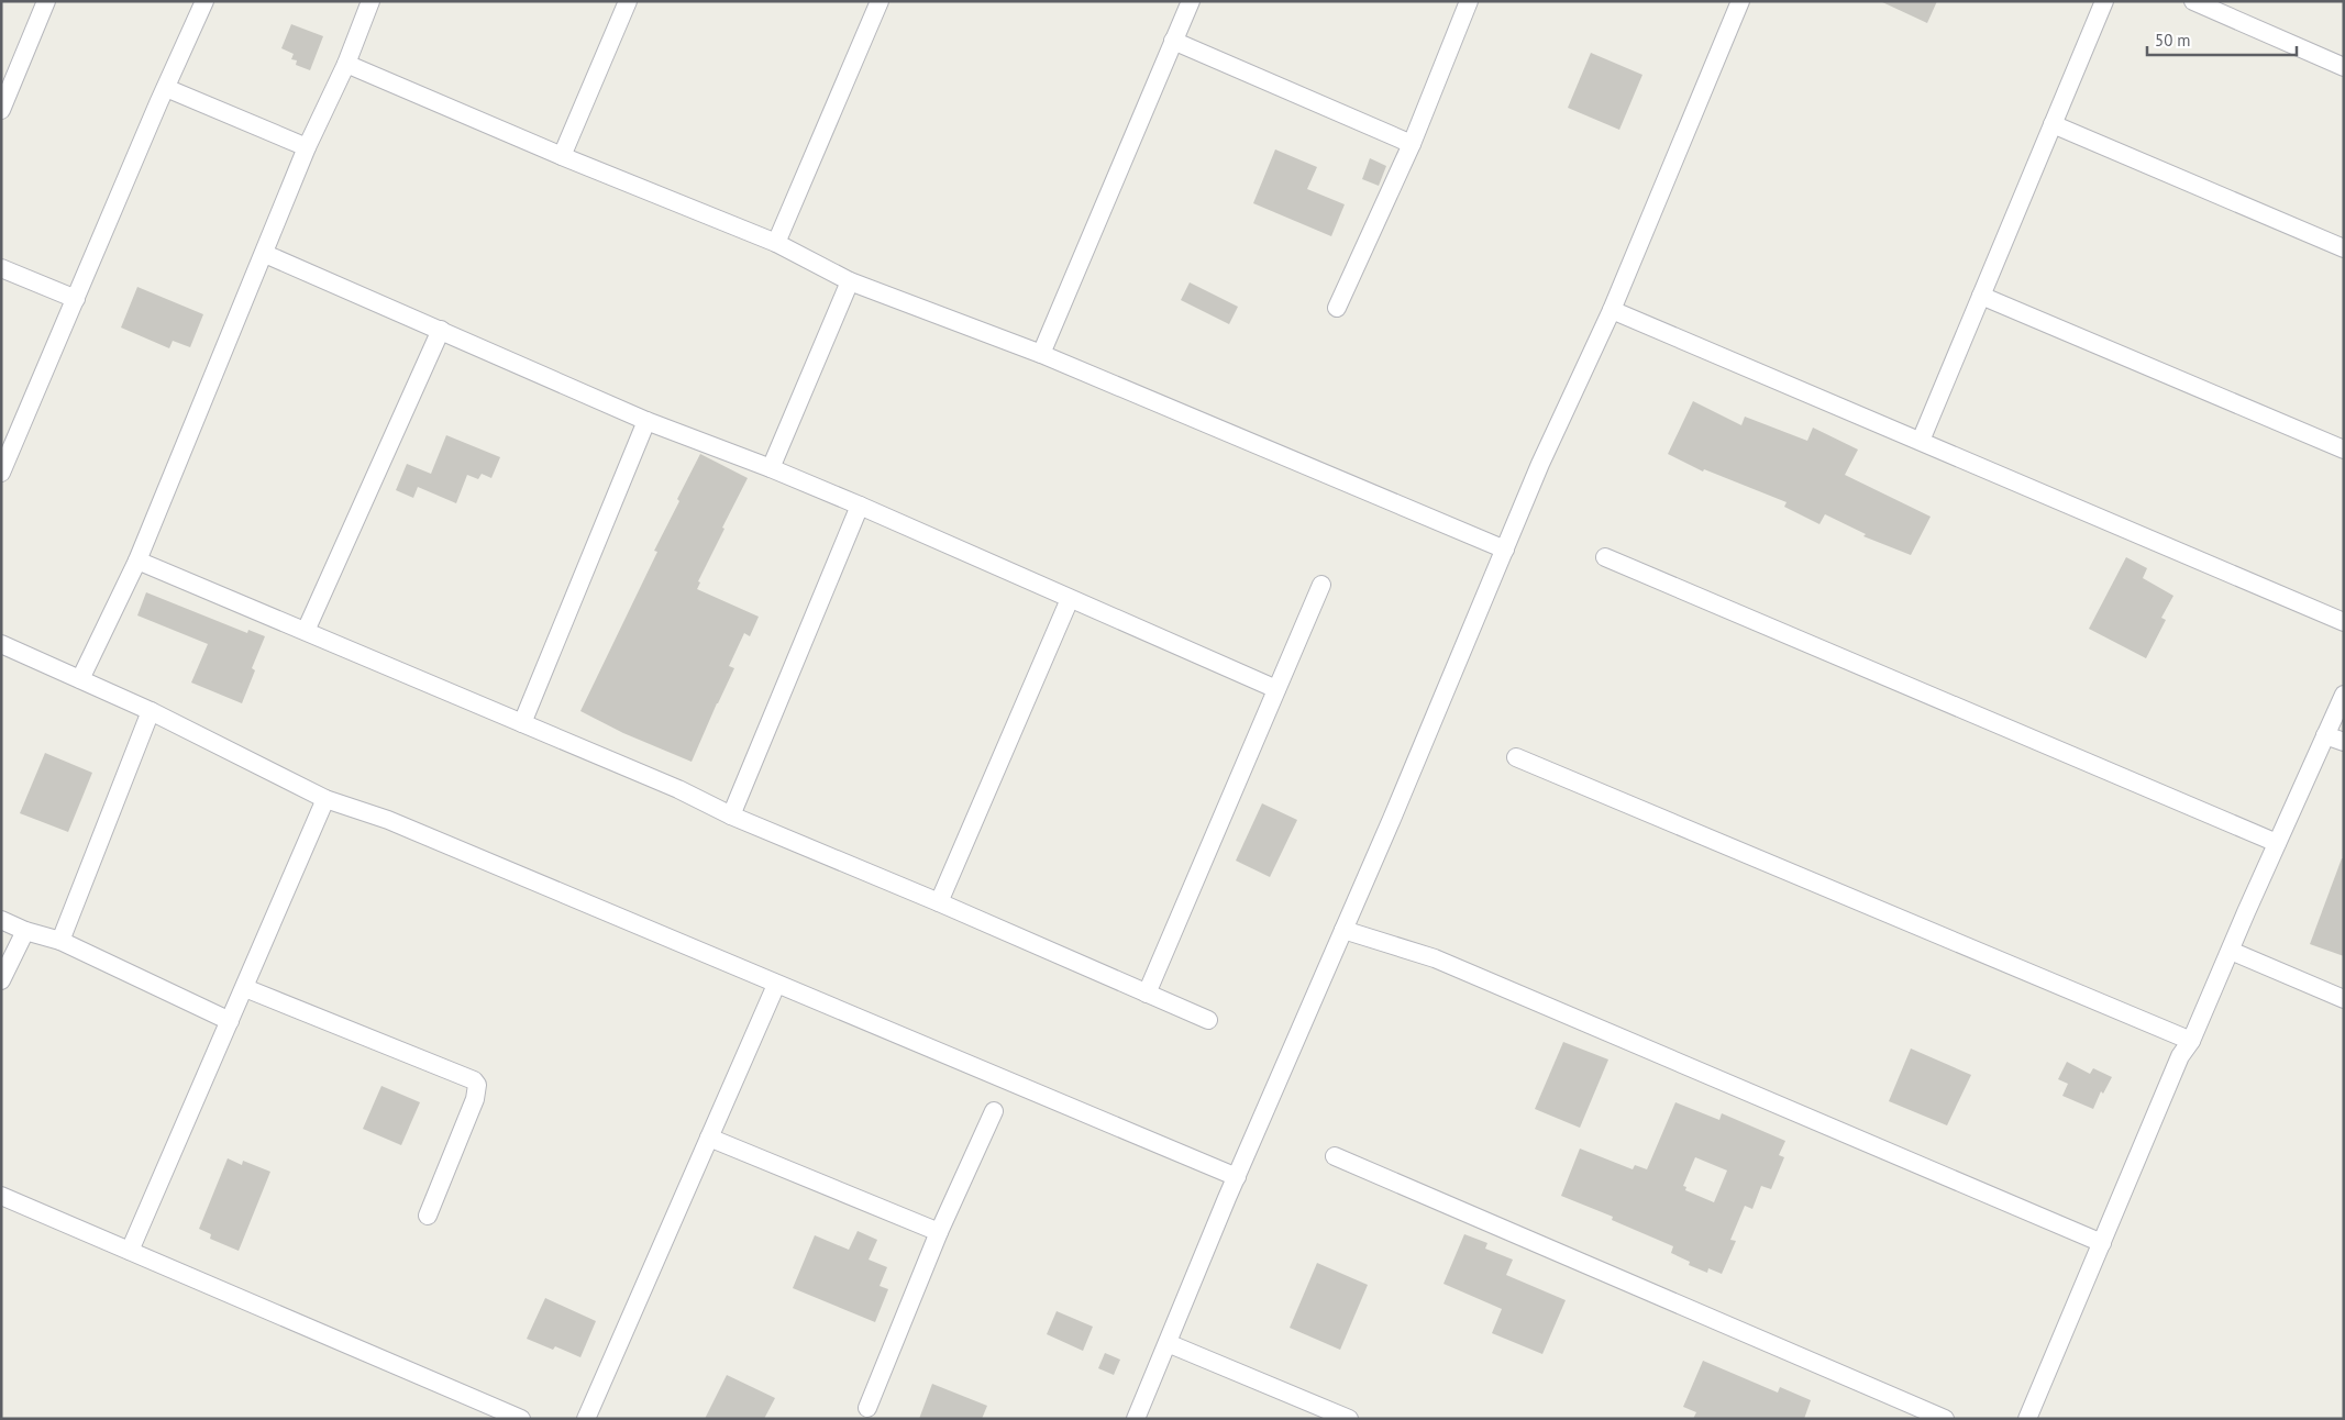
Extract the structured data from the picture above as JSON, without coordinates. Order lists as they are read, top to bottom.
{
  "scale_bar": "50 m"
}
